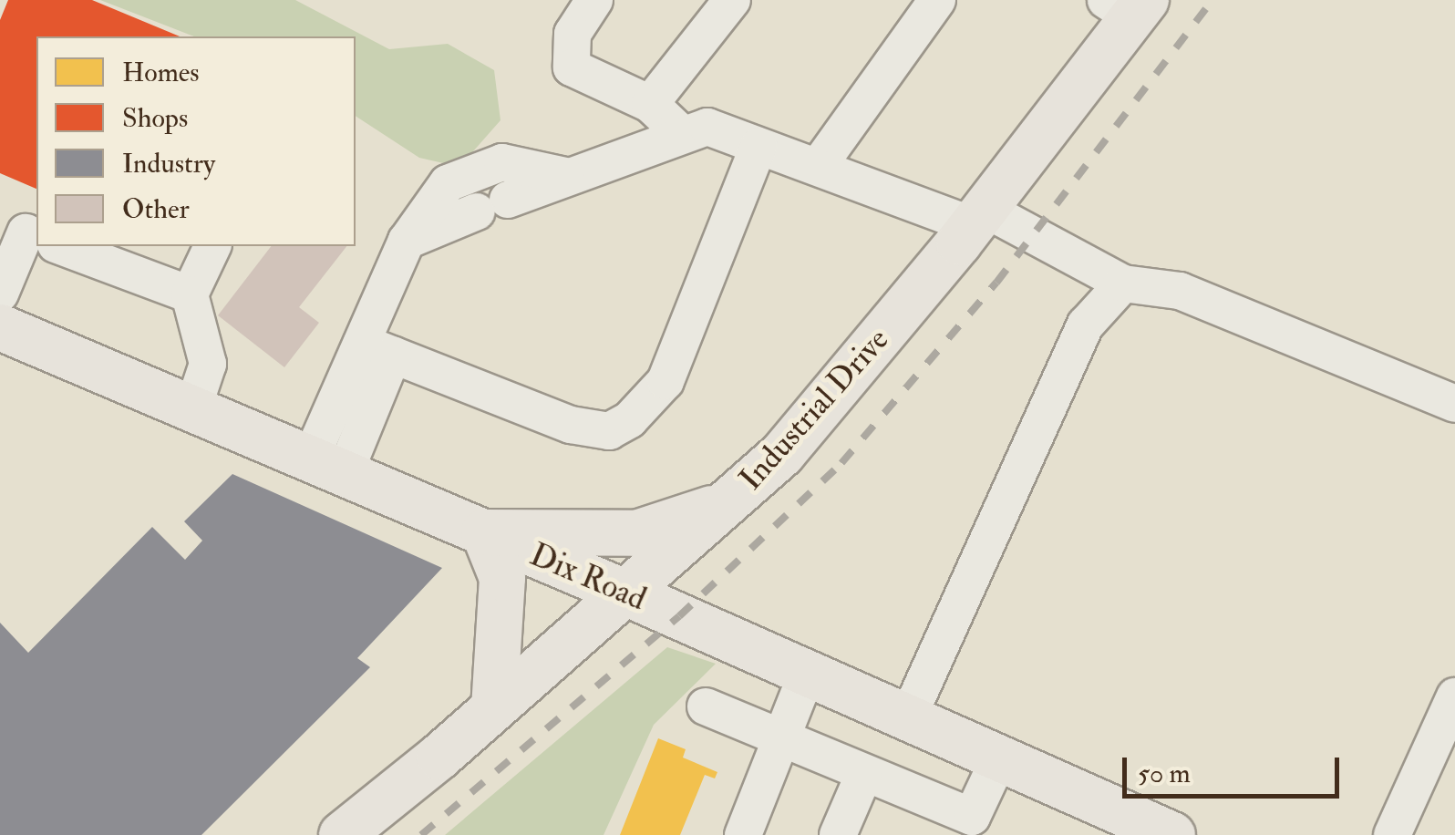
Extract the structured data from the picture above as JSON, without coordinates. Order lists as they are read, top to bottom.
{
  "streets": {
    "main road": ["Industrial Drive", "Dix Road"]
  },
  "crossings": [
    ["Industrial Drive", "Dix Road"]
  ],
  "legend": [
    "Homes",
    "Shops",
    "Industry",
    "Other"
  ],
  "scale_bar": "50 m"
}
